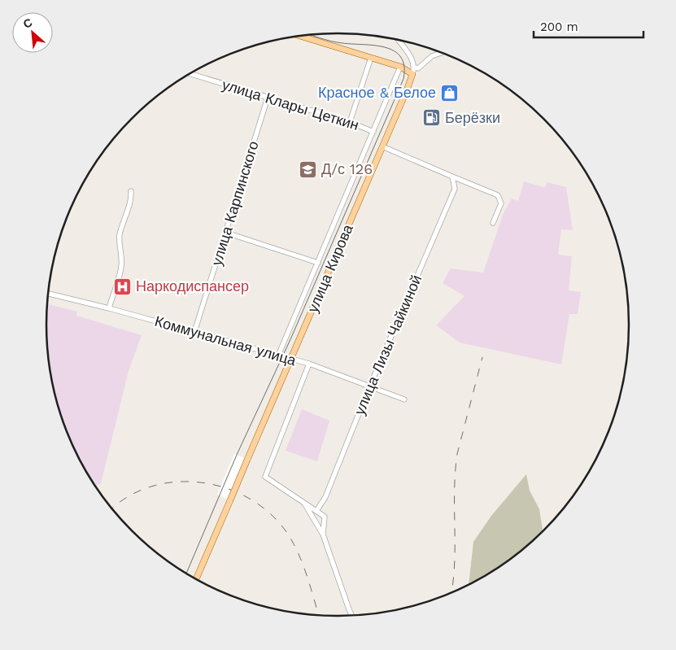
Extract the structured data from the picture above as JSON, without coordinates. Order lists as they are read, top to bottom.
{
  "streets": {
    "main road": ["улица Кирова"],
    "street": [
      "улица Клары Цеткин",
      "улица Карпинского",
      "Коммунальная улица",
      "улица Лизы Чайкиной"
    ]
  },
  "crossings": [
    ["улица Клары Цеткин", "улица Карпинского"],
    ["улица Карпинского", "Коммунальная улица"],
    ["улица Кирова", "Коммунальная улица"],
    ["Коммунальная улица", "улица Лизы Чайкиной"]
  ],
  "places": {
    "shop": ["Красное & Белое"],
    "fuel station": ["Берёзки"],
    "school or university": ["Д/с 126"],
    "hospital": ["Наркодиспансер"]
  },
  "scale_bar": "200 m",
  "north": "top left"
}
